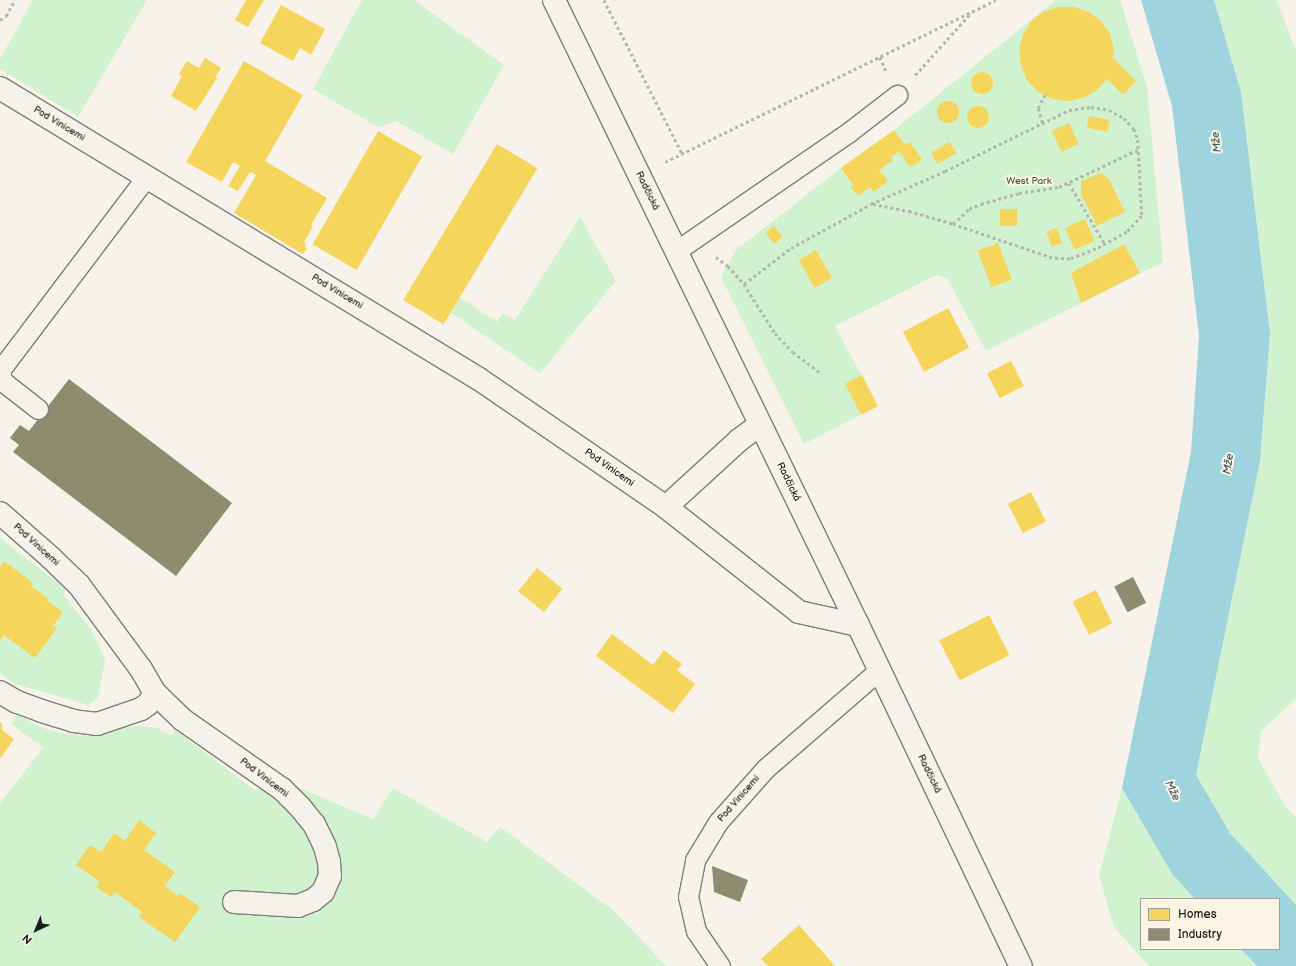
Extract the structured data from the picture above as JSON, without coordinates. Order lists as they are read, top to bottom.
{
  "streets": {
    "street": ["Pod Vinicemi", "Radčická"]
  },
  "crossings": [
    ["Pod Vinicemi", "Radčická"]
  ],
  "water": ["Mže"],
  "parks": ["West Park"],
  "legend": ["Homes", "Industry"],
  "north": "bottom left"
}
